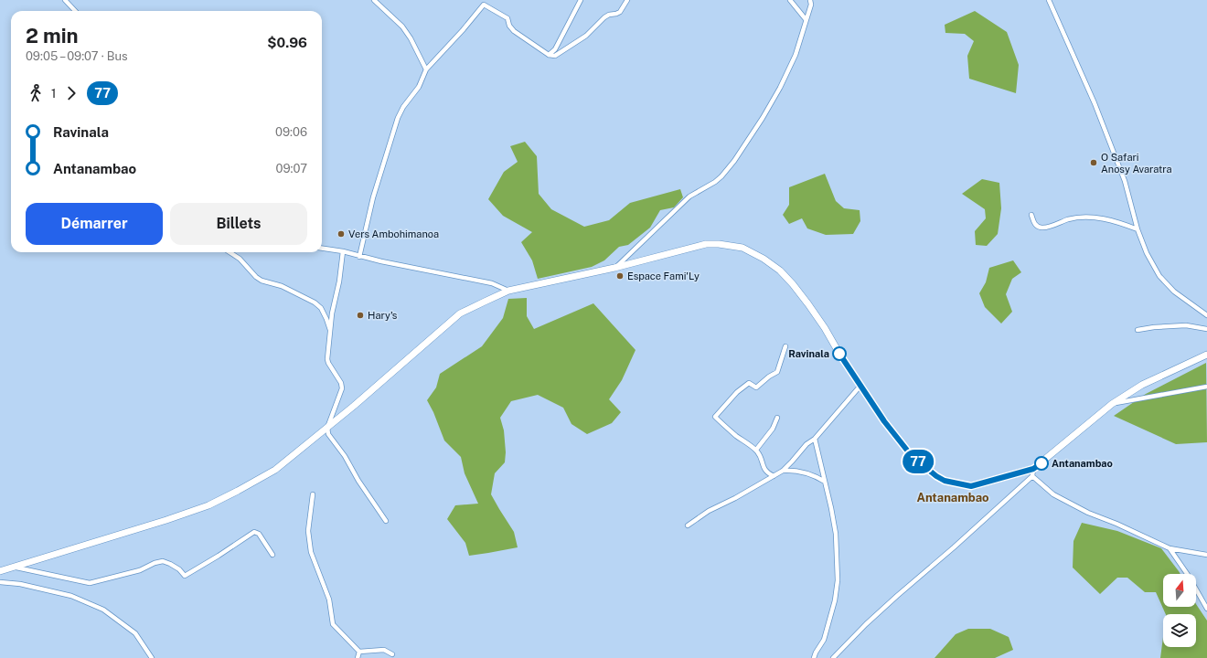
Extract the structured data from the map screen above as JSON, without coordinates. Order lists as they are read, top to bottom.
{
  "districts": ["Antanambao"],
  "places": [
    "O Safari Anosy Avaratra",
    "Vers Ambohimanoa",
    "Espace Fami'Ly",
    "Hary's",
    "Ravinala",
    "Antanambao"
  ],
  "lines": ["bus line 77"],
  "north": "top",
  "page": {
    "on_map": "77",
    "heading": ["2 min", "09:05 – 09:07 · Bus", "$0.96"],
    "legs": ["1", "77"],
    "list": [
      {
        "name": "Ravinala",
        "value": "09:06"
      },
      {
        "name": "Antanambao",
        "value": "09:07"
      }
    ],
    "buttons": ["Démarrer", "Billets"]
  }
}
